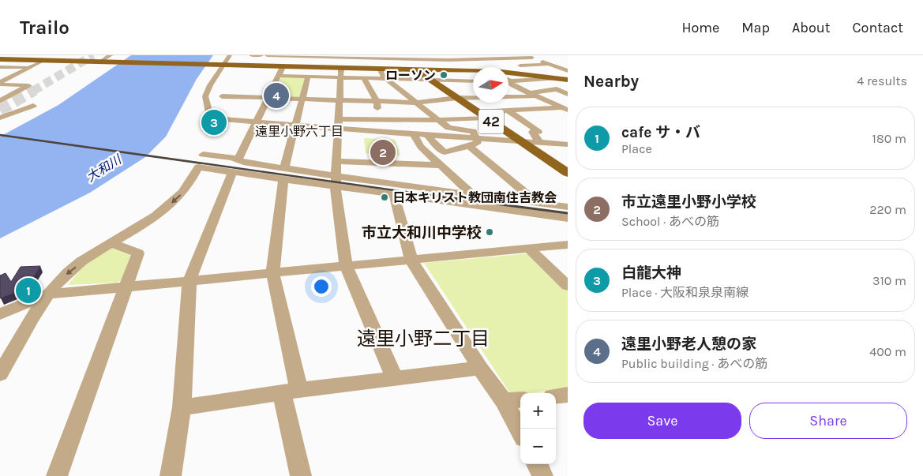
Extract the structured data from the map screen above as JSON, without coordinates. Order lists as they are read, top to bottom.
{
  "streets": {
    "main road": ["42"]
  },
  "districts": ["遠里小野六丁目", "遠里小野二丁目"],
  "water": ["大和川"],
  "places": ["ローソン", "日本キリスト教団南住吉教会", "市立大和川中学校"],
  "north": "right",
  "page": {
    "header": "Trailo",
    "nav": [
      "Home",
      "Map",
      "About",
      "Contact"
    ],
    "heading": ["Nearby", "4 results"],
    "pins": [
      "4",
      "3",
      "2",
      "1"
    ],
    "list": [
      {
        "mark": "1",
        "name": "cafe サ・バ",
        "note": "Place",
        "value": "180 m"
      },
      {
        "mark": "2",
        "name": "市立遠里小野小学校",
        "note": "School · あべの筋",
        "value": "220 m"
      },
      {
        "mark": "3",
        "name": "白龍大神",
        "note": "Place · 大阪和泉泉南線",
        "value": "310 m"
      },
      {
        "mark": "4",
        "name": "遠里小野老人憩の家",
        "note": "Public building · あべの筋",
        "value": "400 m"
      }
    ],
    "buttons": ["Save", "Share"],
    "map_buttons": ["+", "−"]
  }
}
